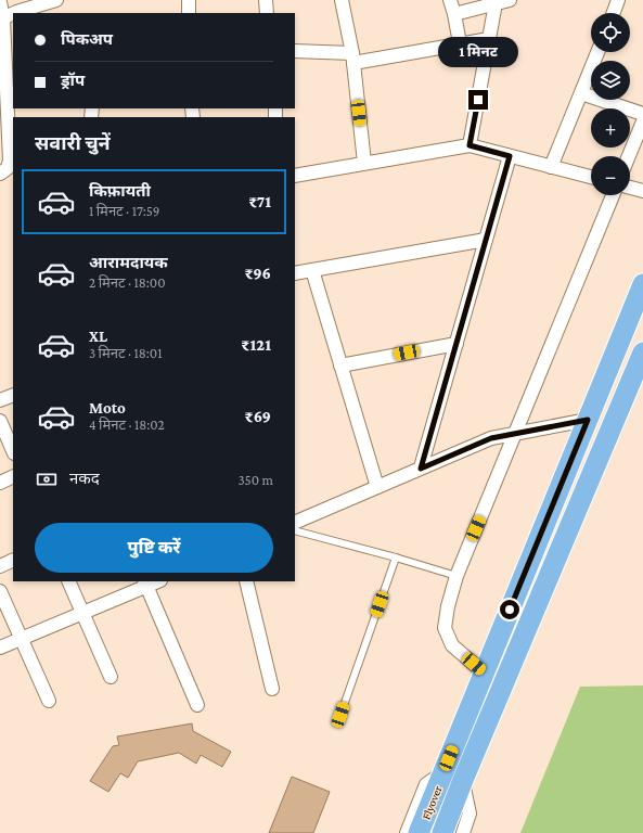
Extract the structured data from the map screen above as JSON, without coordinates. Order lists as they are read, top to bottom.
{
  "streets": {
    "main road": ["Flyover"]
  },
  "page": {
    "map_buttons": ["+", "−"],
    "banner": ["पिकअप", "ड्रॉप"],
    "bubble": "1 मिनट",
    "heading": "सवारी चुनें",
    "list": [
      {
        "name": "किफ़ायती",
        "note": "1 मिनट · 17:59",
        "value": "₹71"
      },
      {
        "name": "आरामदायक",
        "note": "2 मिनट · 18:00",
        "value": "₹96"
      },
      {
        "name": "XL",
        "note": "3 मिनट · 18:01",
        "value": "₹121"
      },
      {
        "name": "Moto",
        "note": "4 मिनट · 18:02",
        "value": "₹69"
      }
    ],
    "pay": ["नकद", "350 m"],
    "buttons": "पुष्टि करें"
  }
}
